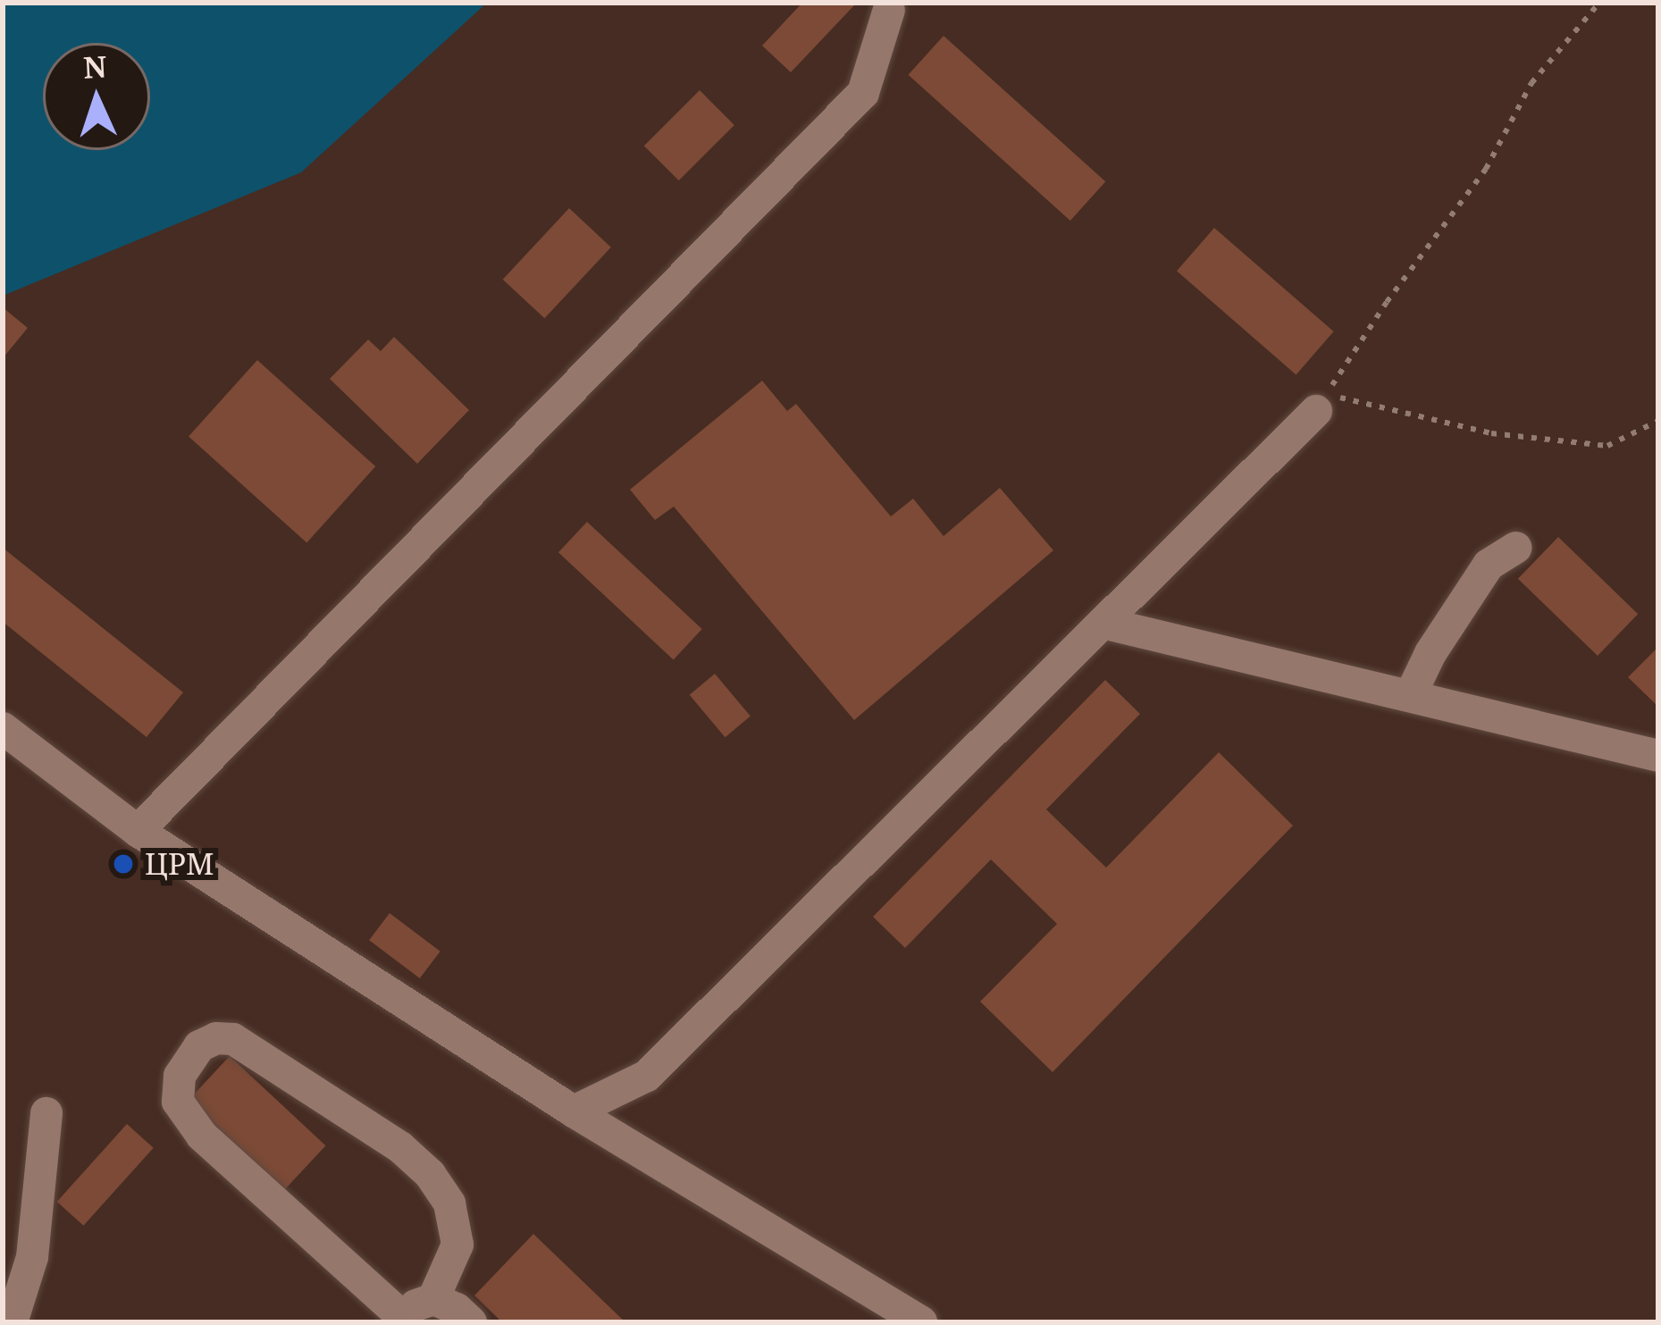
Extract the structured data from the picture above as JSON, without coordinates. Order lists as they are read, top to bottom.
{
  "places": ["ЦРМ"],
  "north": "top"
}
